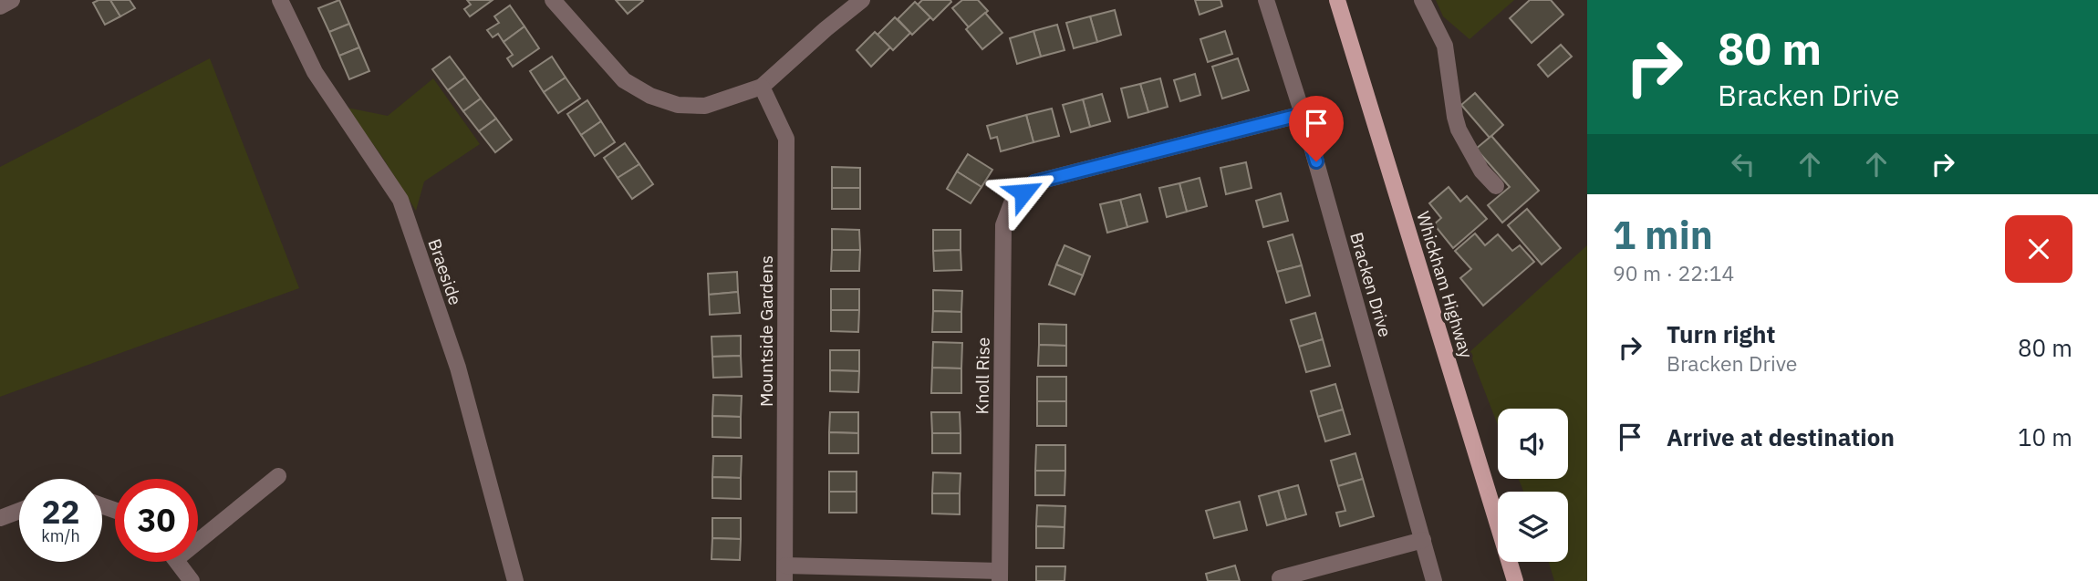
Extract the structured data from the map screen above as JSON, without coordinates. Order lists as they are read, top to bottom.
{
  "streets": {
    "main road": ["Whickham Highway"],
    "street": [
      "Braeside",
      "Bracken Drive",
      "Mountside Gardens",
      "Knoll Rise"
    ]
  },
  "crossings": [
    ["Bracken Drive", "Knoll Rise"]
  ],
  "page": {
    "turn": ["80 m", "Bracken Drive"],
    "heading": ["1 min", "90 m · 22:14"],
    "list": [
      {
        "name": "Turn right",
        "note": "Bracken Drive",
        "value": "80 m"
      },
      {
        "name": "Arrive at destination",
        "value": "10 m"
      }
    ],
    "speed": "22 km/h",
    "limit": "30"
  }
}
